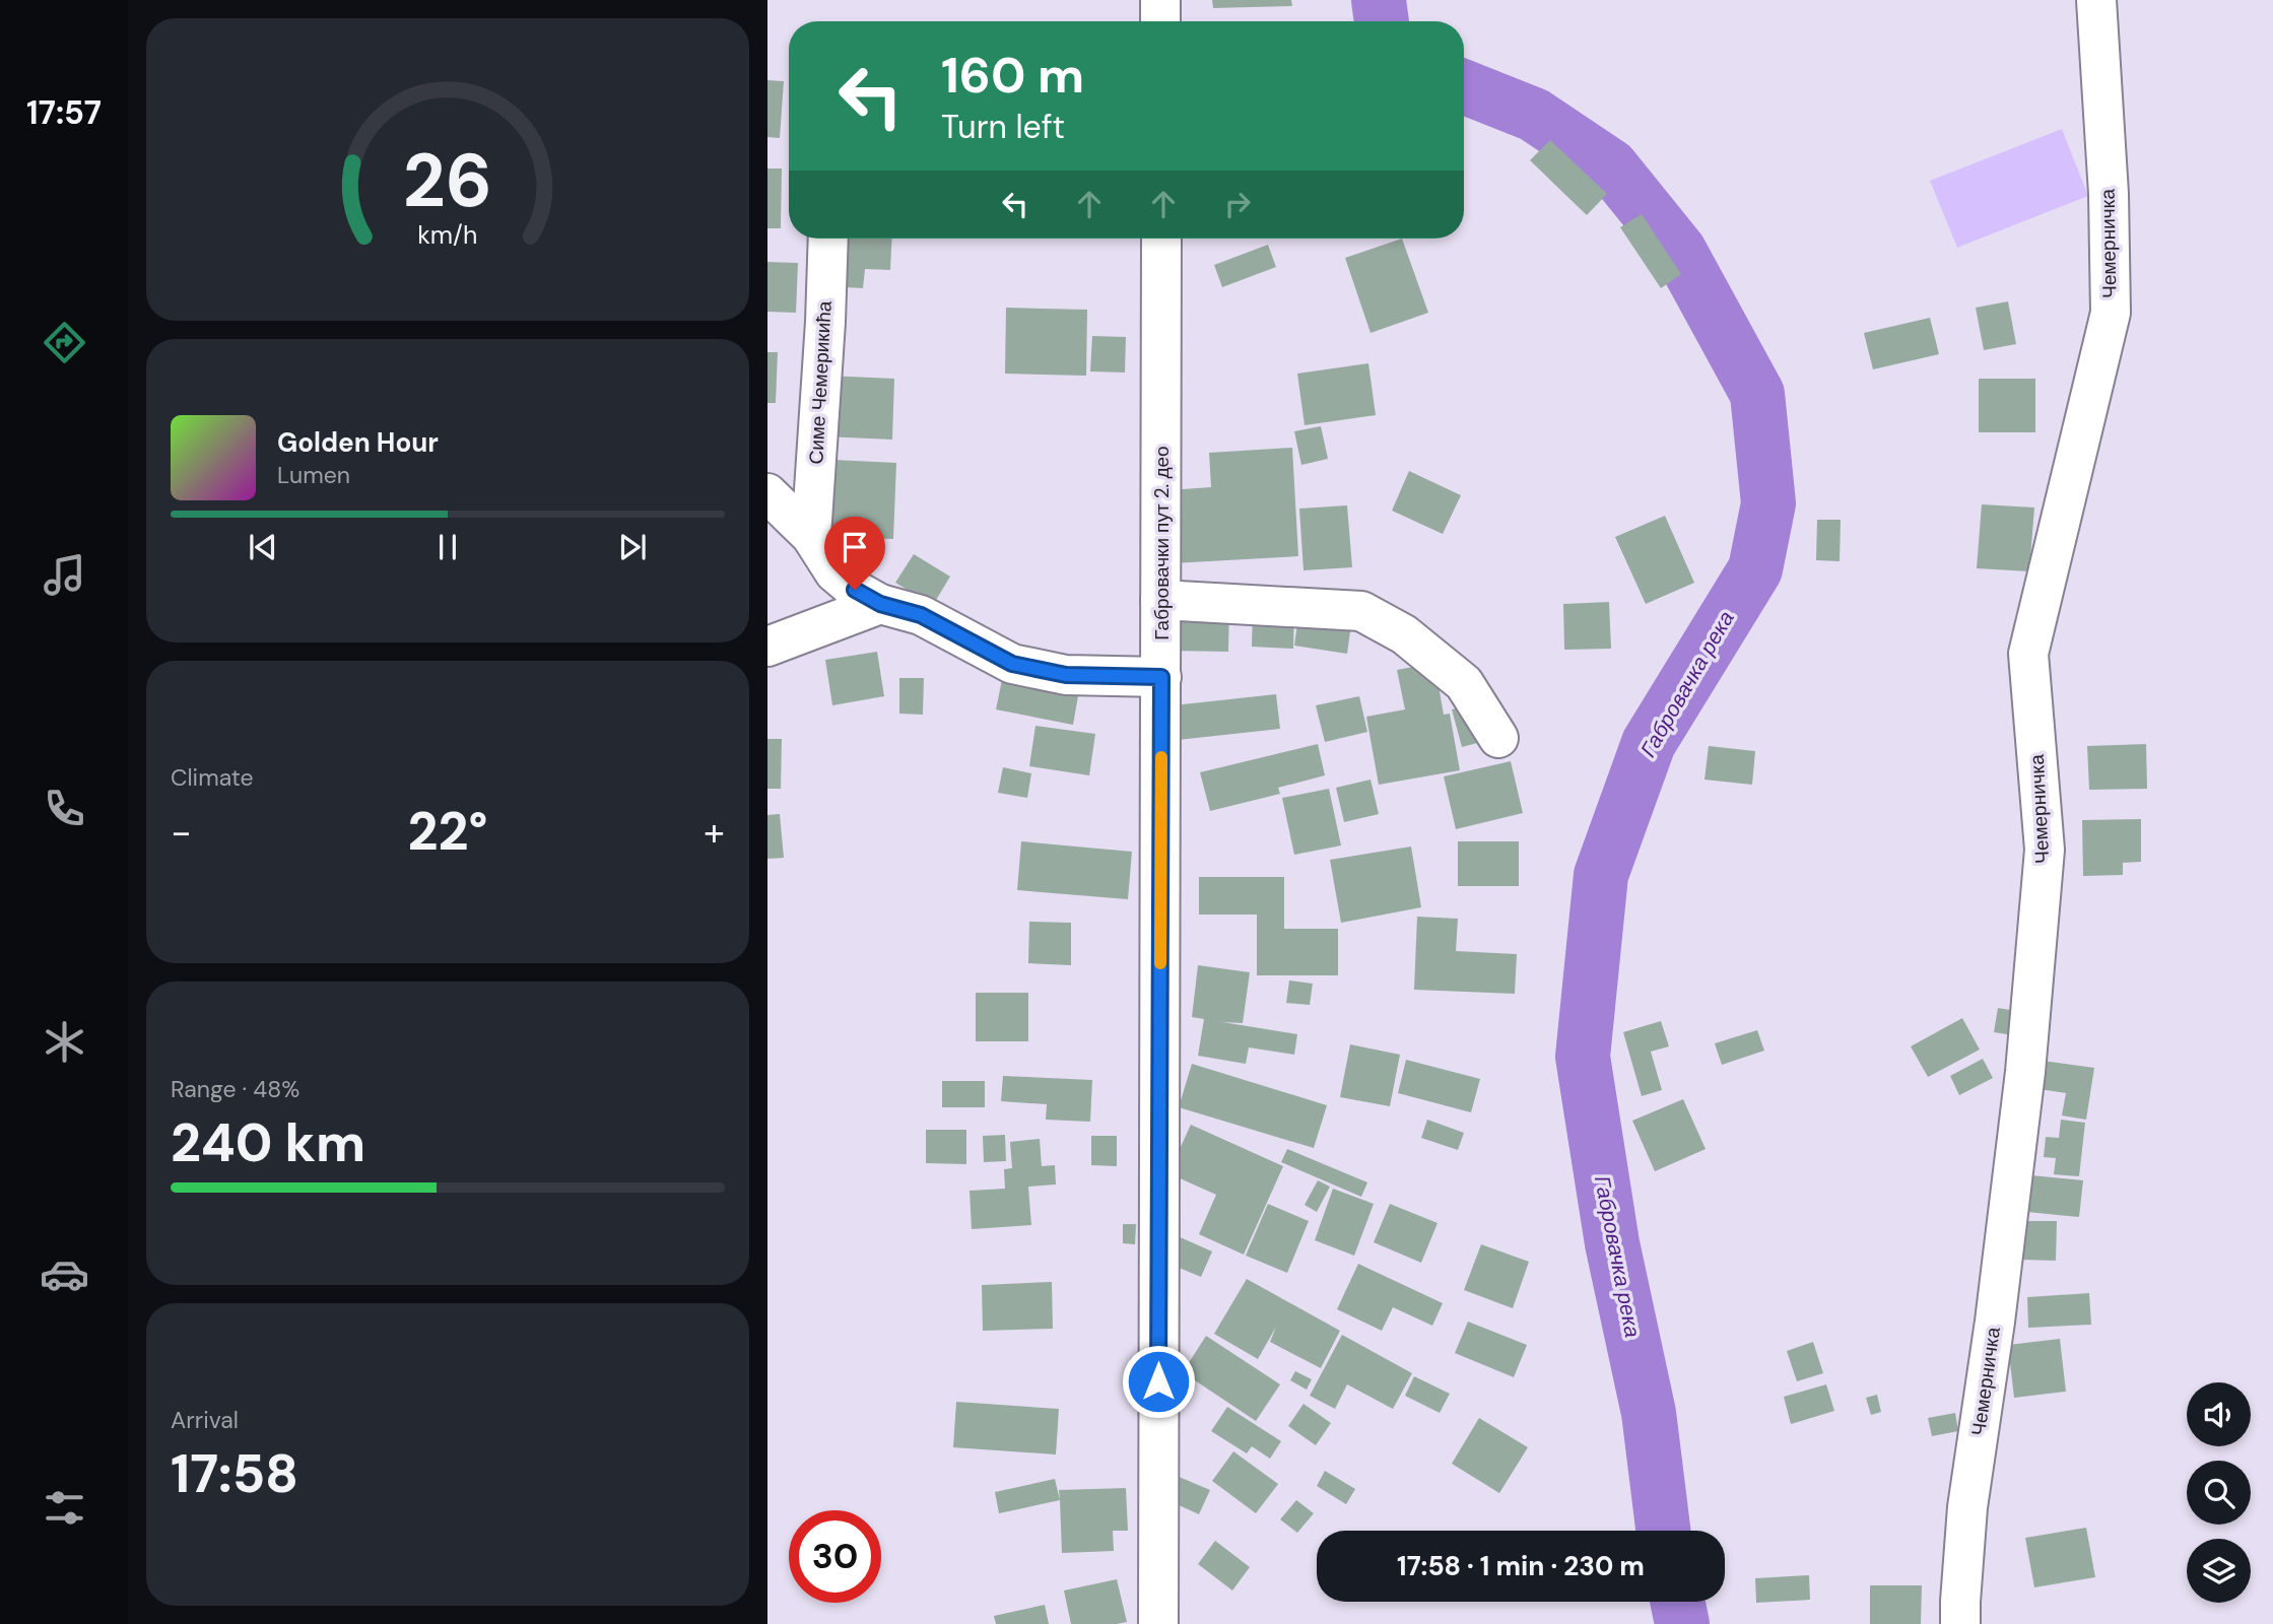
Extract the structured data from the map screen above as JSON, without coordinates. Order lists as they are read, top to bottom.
{
  "streets": {
    "street": ["Чемерничка", "Симе Чемерикића", "Габровачки пут 2. део"]
  },
  "water": ["Габровачка река"],
  "page": {
    "tabs": "17:57",
    "turn": ["160 m", "Turn left"],
    "song": ["Golden Hour", "Lumen"],
    "tile": [
      "Climate",
      ["Range · 48%", "240 km"],
      ["Arrival", "17:58"]
    ],
    "heat": ["−", "22°", "+"],
    "limit": "30",
    "trip": "17:58 · 1 min · 230 m",
    "gauge": ["26", "km/h"]
  }
}
